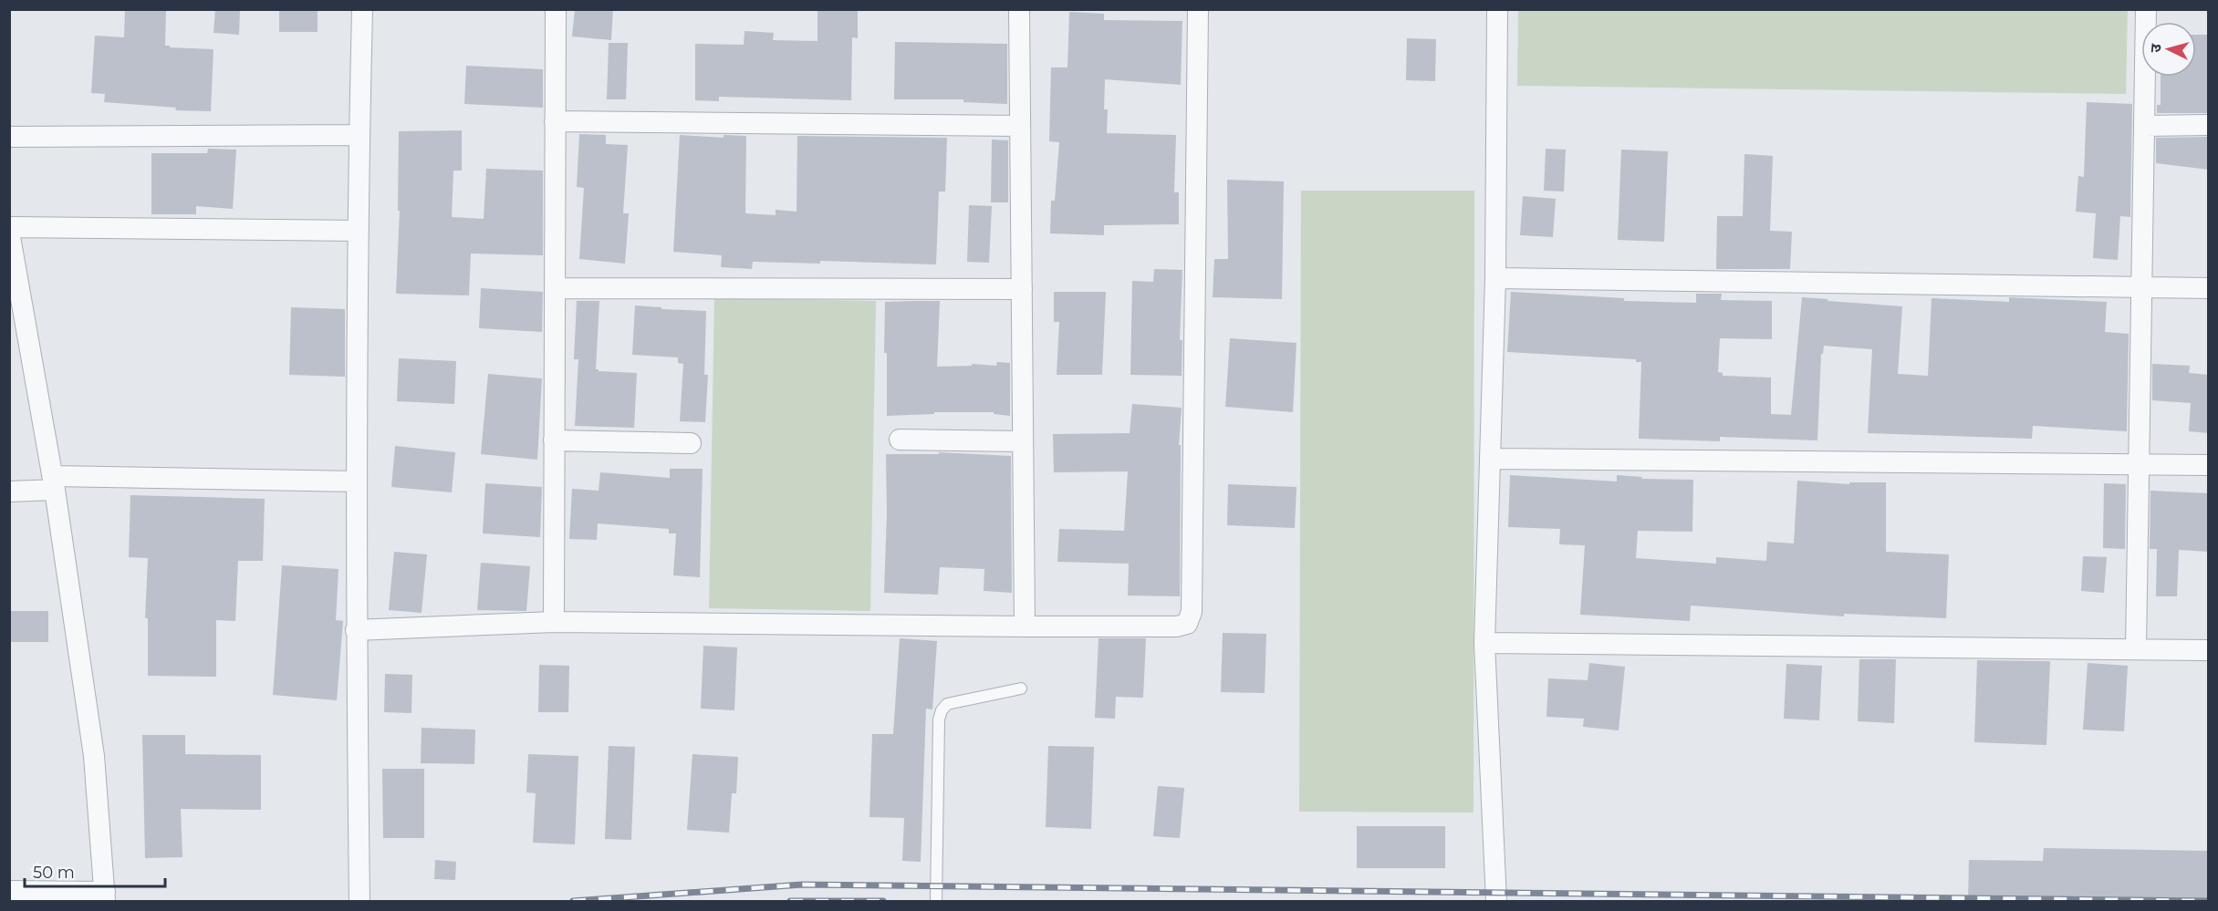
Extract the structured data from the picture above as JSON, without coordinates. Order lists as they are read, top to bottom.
{
  "scale_bar": "50 m",
  "north": "left"
}
